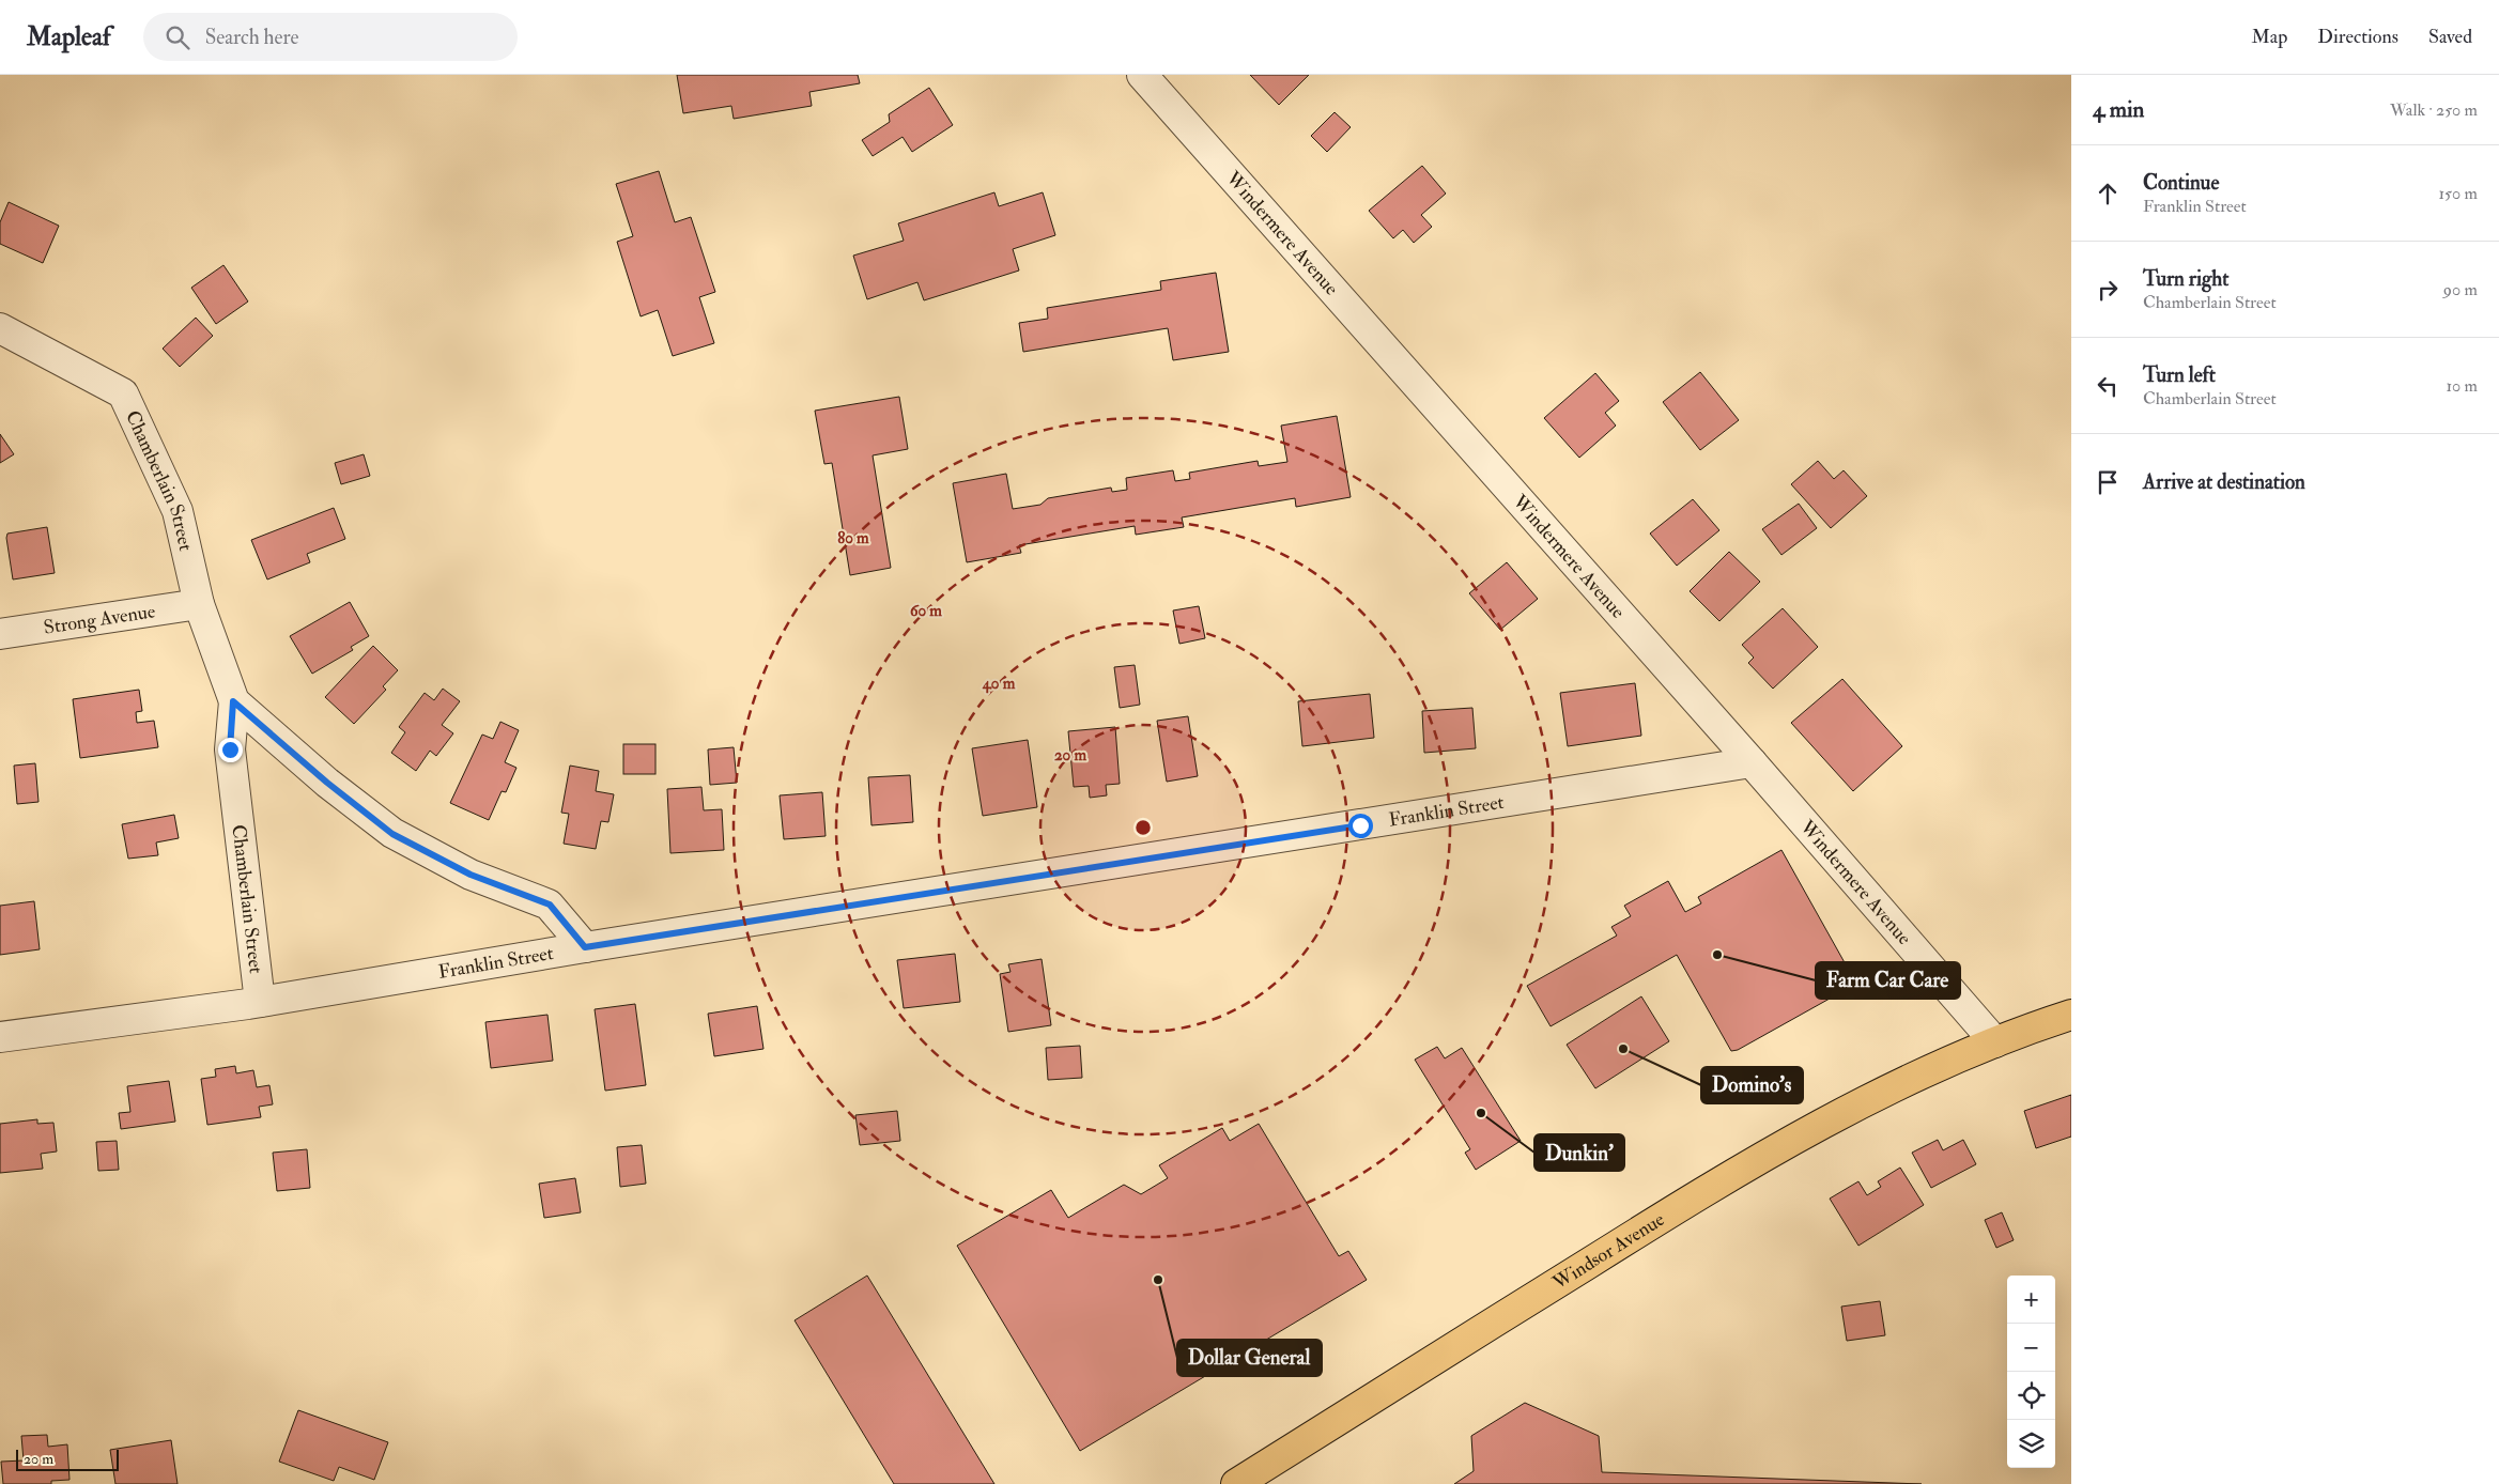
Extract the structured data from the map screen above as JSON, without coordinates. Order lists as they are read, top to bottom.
{
  "streets": {
    "main road": ["Windsor Avenue"],
    "street": [
      "Windermere Avenue",
      "Chamberlain Street",
      "Strong Avenue",
      "Franklin Street"
    ]
  },
  "crossings": [
    ["Windermere Avenue", "Franklin Street"],
    ["Windermere Avenue", "Windsor Avenue"],
    ["Chamberlain Street", "Strong Avenue"],
    ["Chamberlain Street", "Franklin Street"]
  ],
  "places": [
    "Farm Car Care",
    "Domino's",
    "Dunkin'",
    "Dollar General"
  ],
  "scale_bar": "20 m",
  "page": {
    "header": "Mapleaf",
    "search": "Search here",
    "nav": ["Map", "Directions", "Saved"],
    "heading": ["4 min", "Walk · 250 m"],
    "list": [
      ["Continue", "Franklin Street", "150 m"],
      ["Turn right", "Chamberlain Street", "90 m"],
      ["Turn left", "Chamberlain Street", "10 m"],
      "Arrive at destination"
    ],
    "map_buttons": ["+", "−"],
    "scale": "20 m"
  },
  "rings": [
    "80 m",
    "60 m",
    "40 m",
    "20 m"
  ]
}
